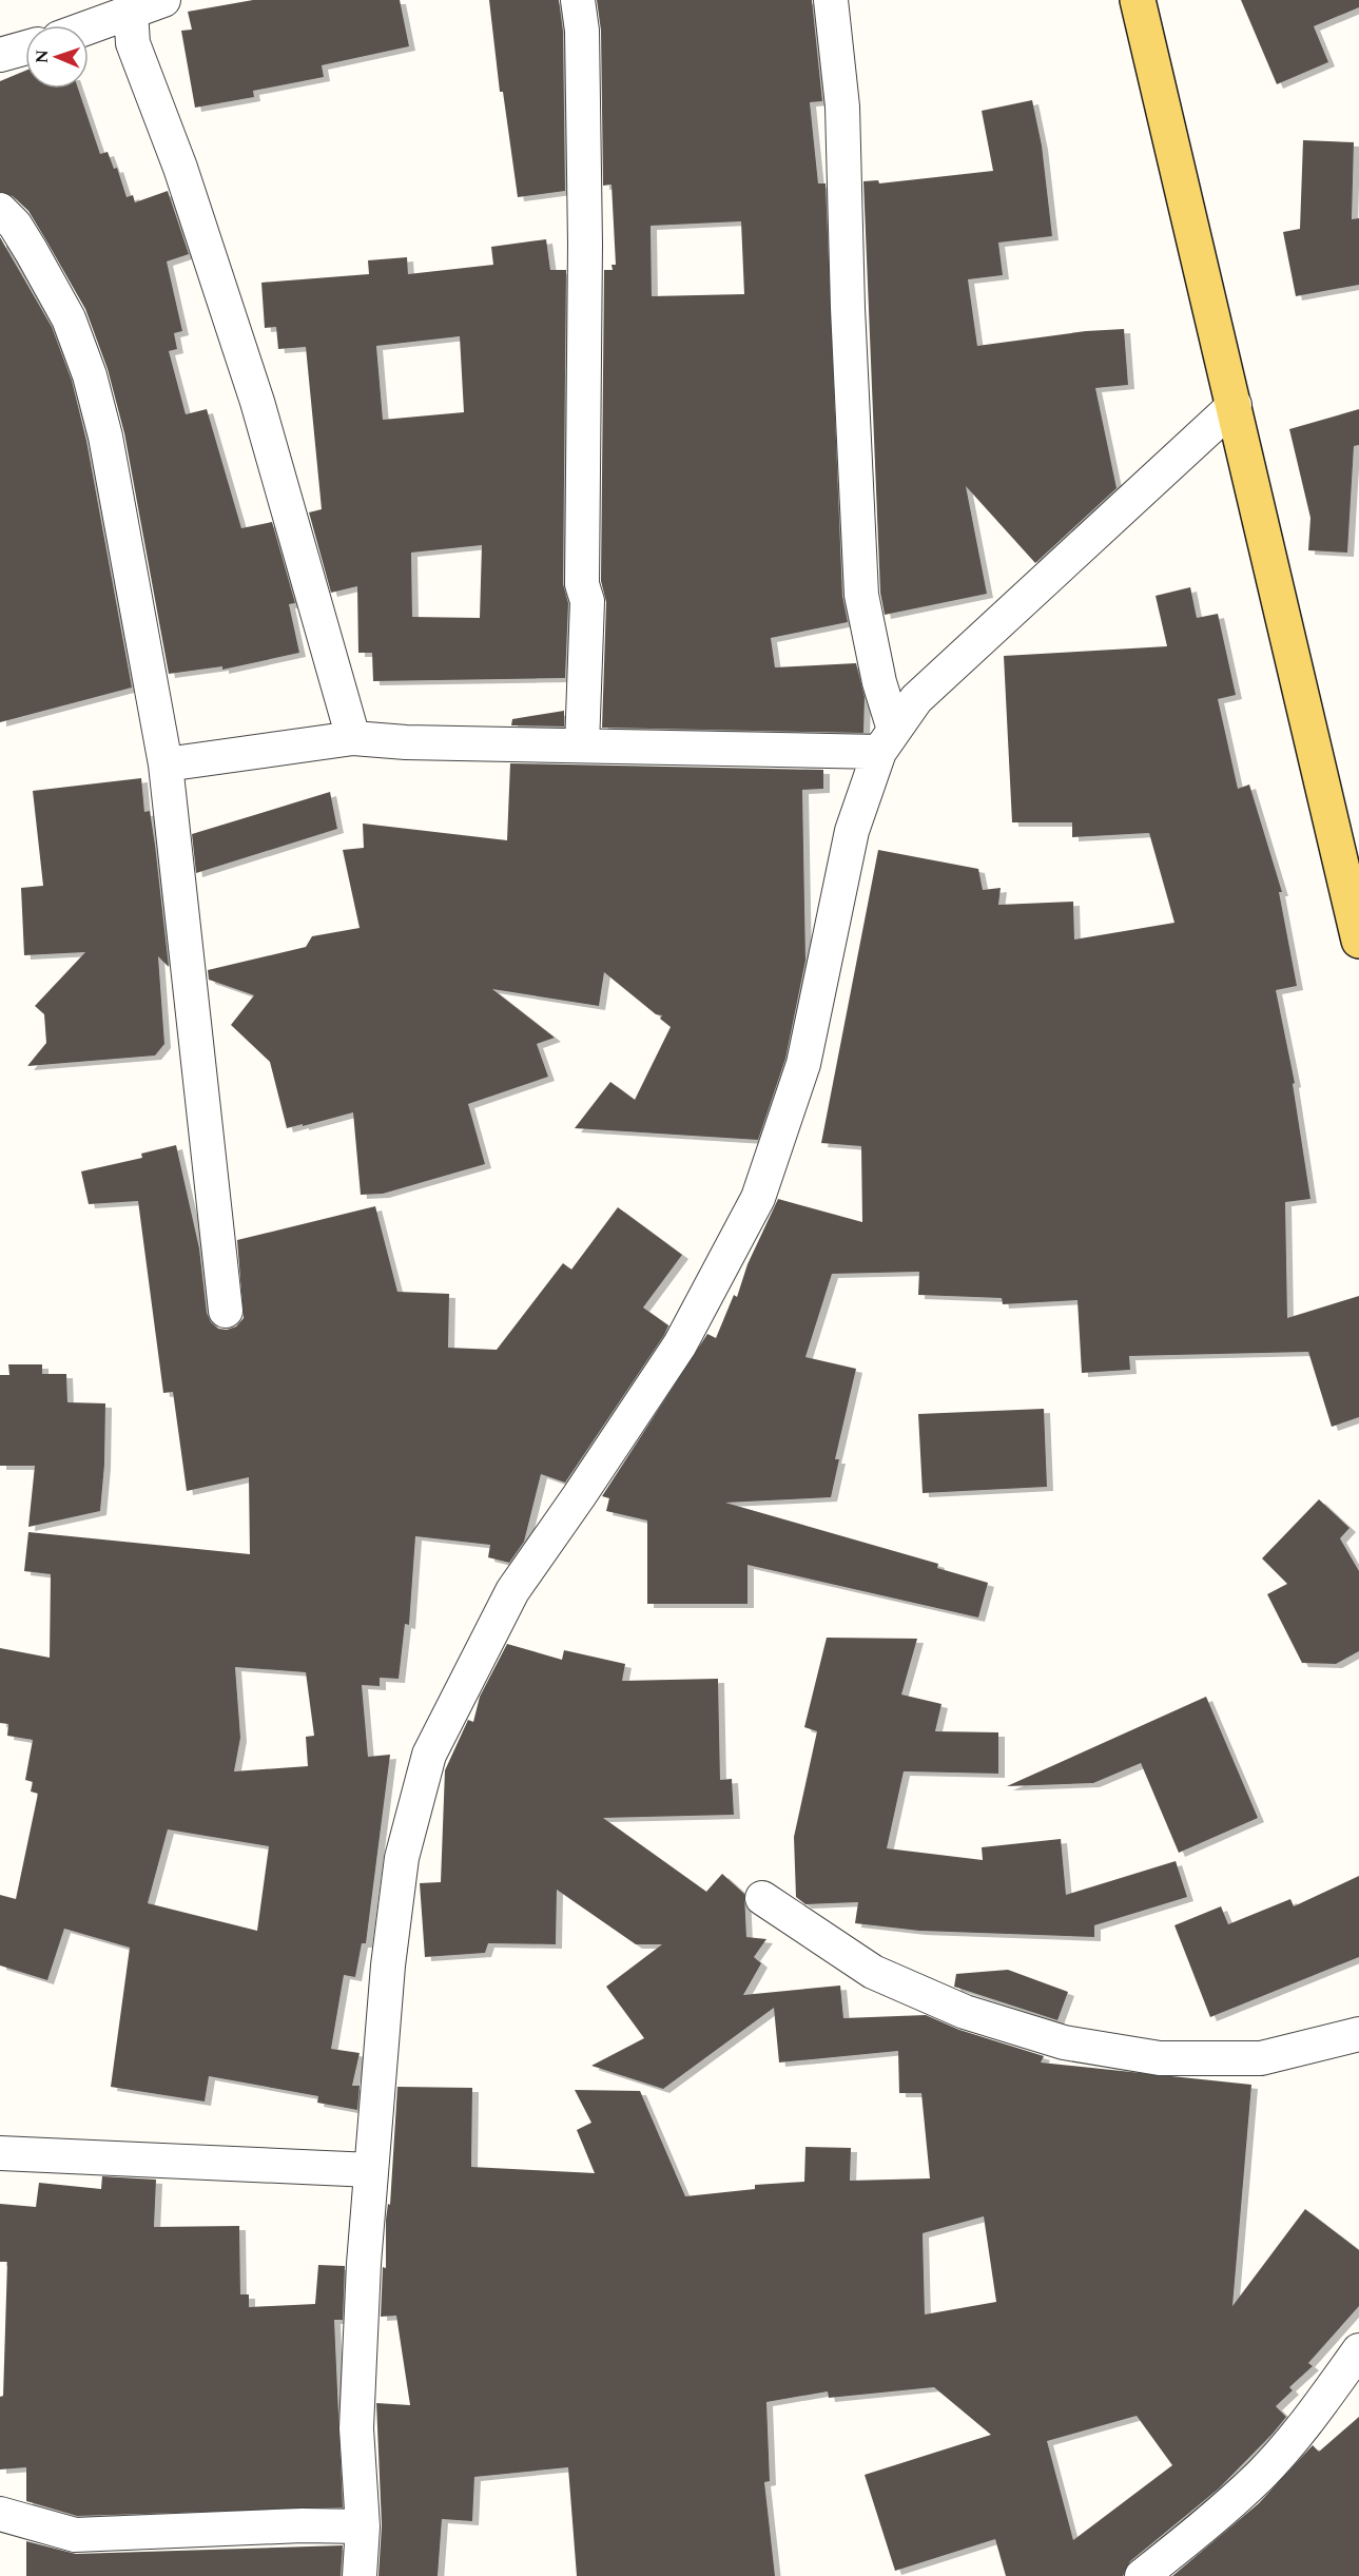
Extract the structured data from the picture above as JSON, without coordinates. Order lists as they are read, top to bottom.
{
  "north": "left"
}
